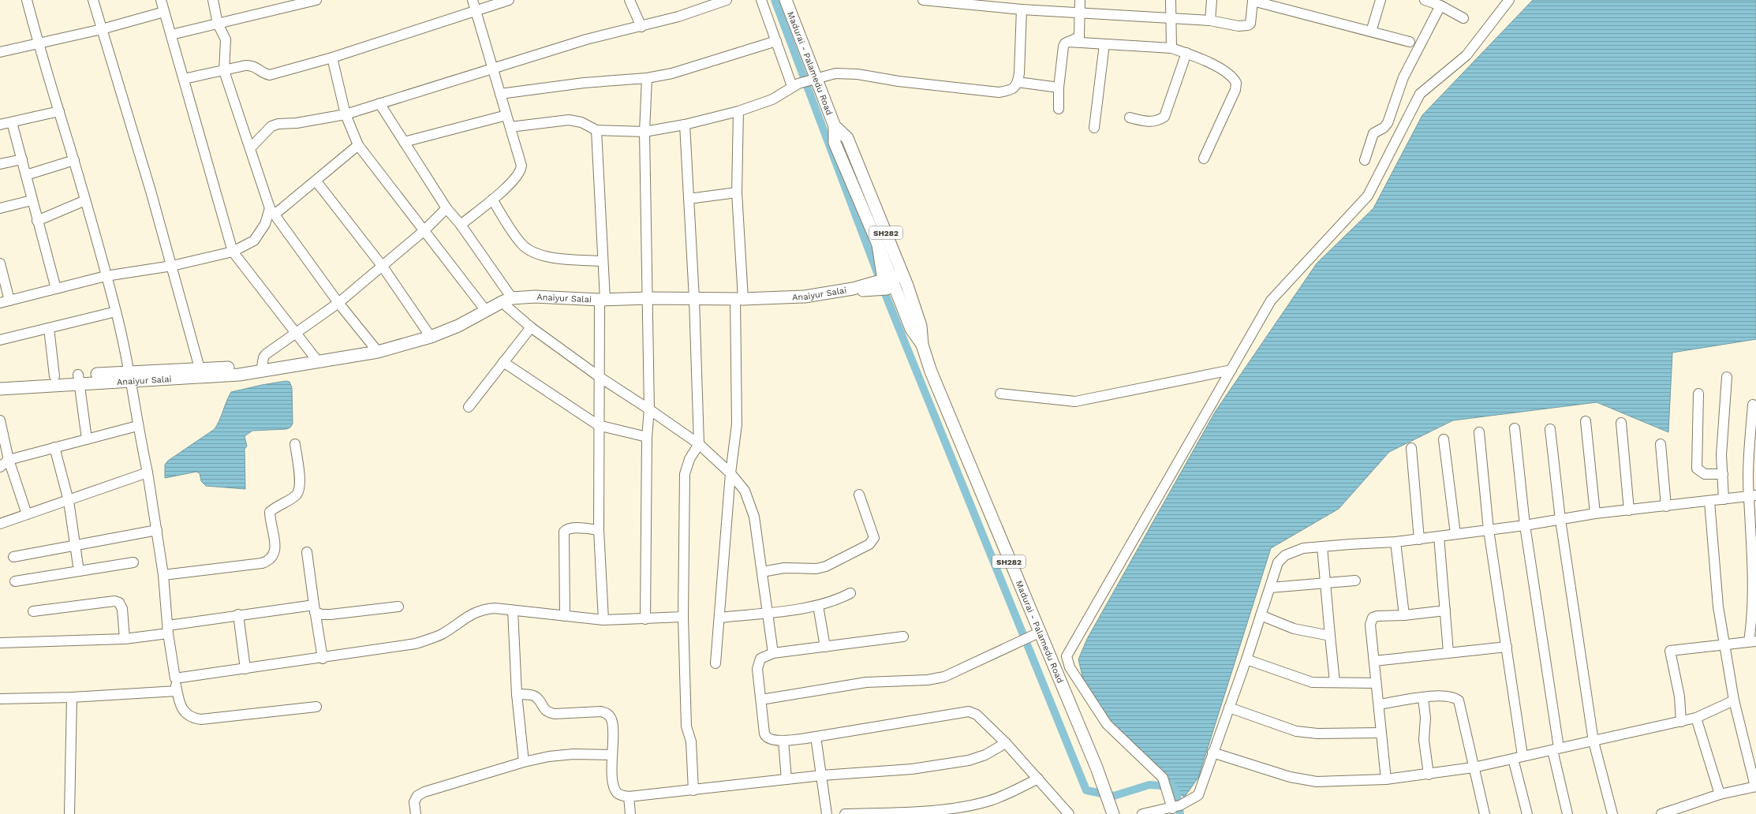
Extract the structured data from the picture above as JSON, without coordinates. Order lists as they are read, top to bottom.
{
  "streets": {
    "main road": ["Madurai - Palamedu Road", "SH282", "Anaiyur Salai"]
  },
  "crossings": [
    ["Madurai - Palamedu Road", "Anaiyur Salai"]
  ]
}
